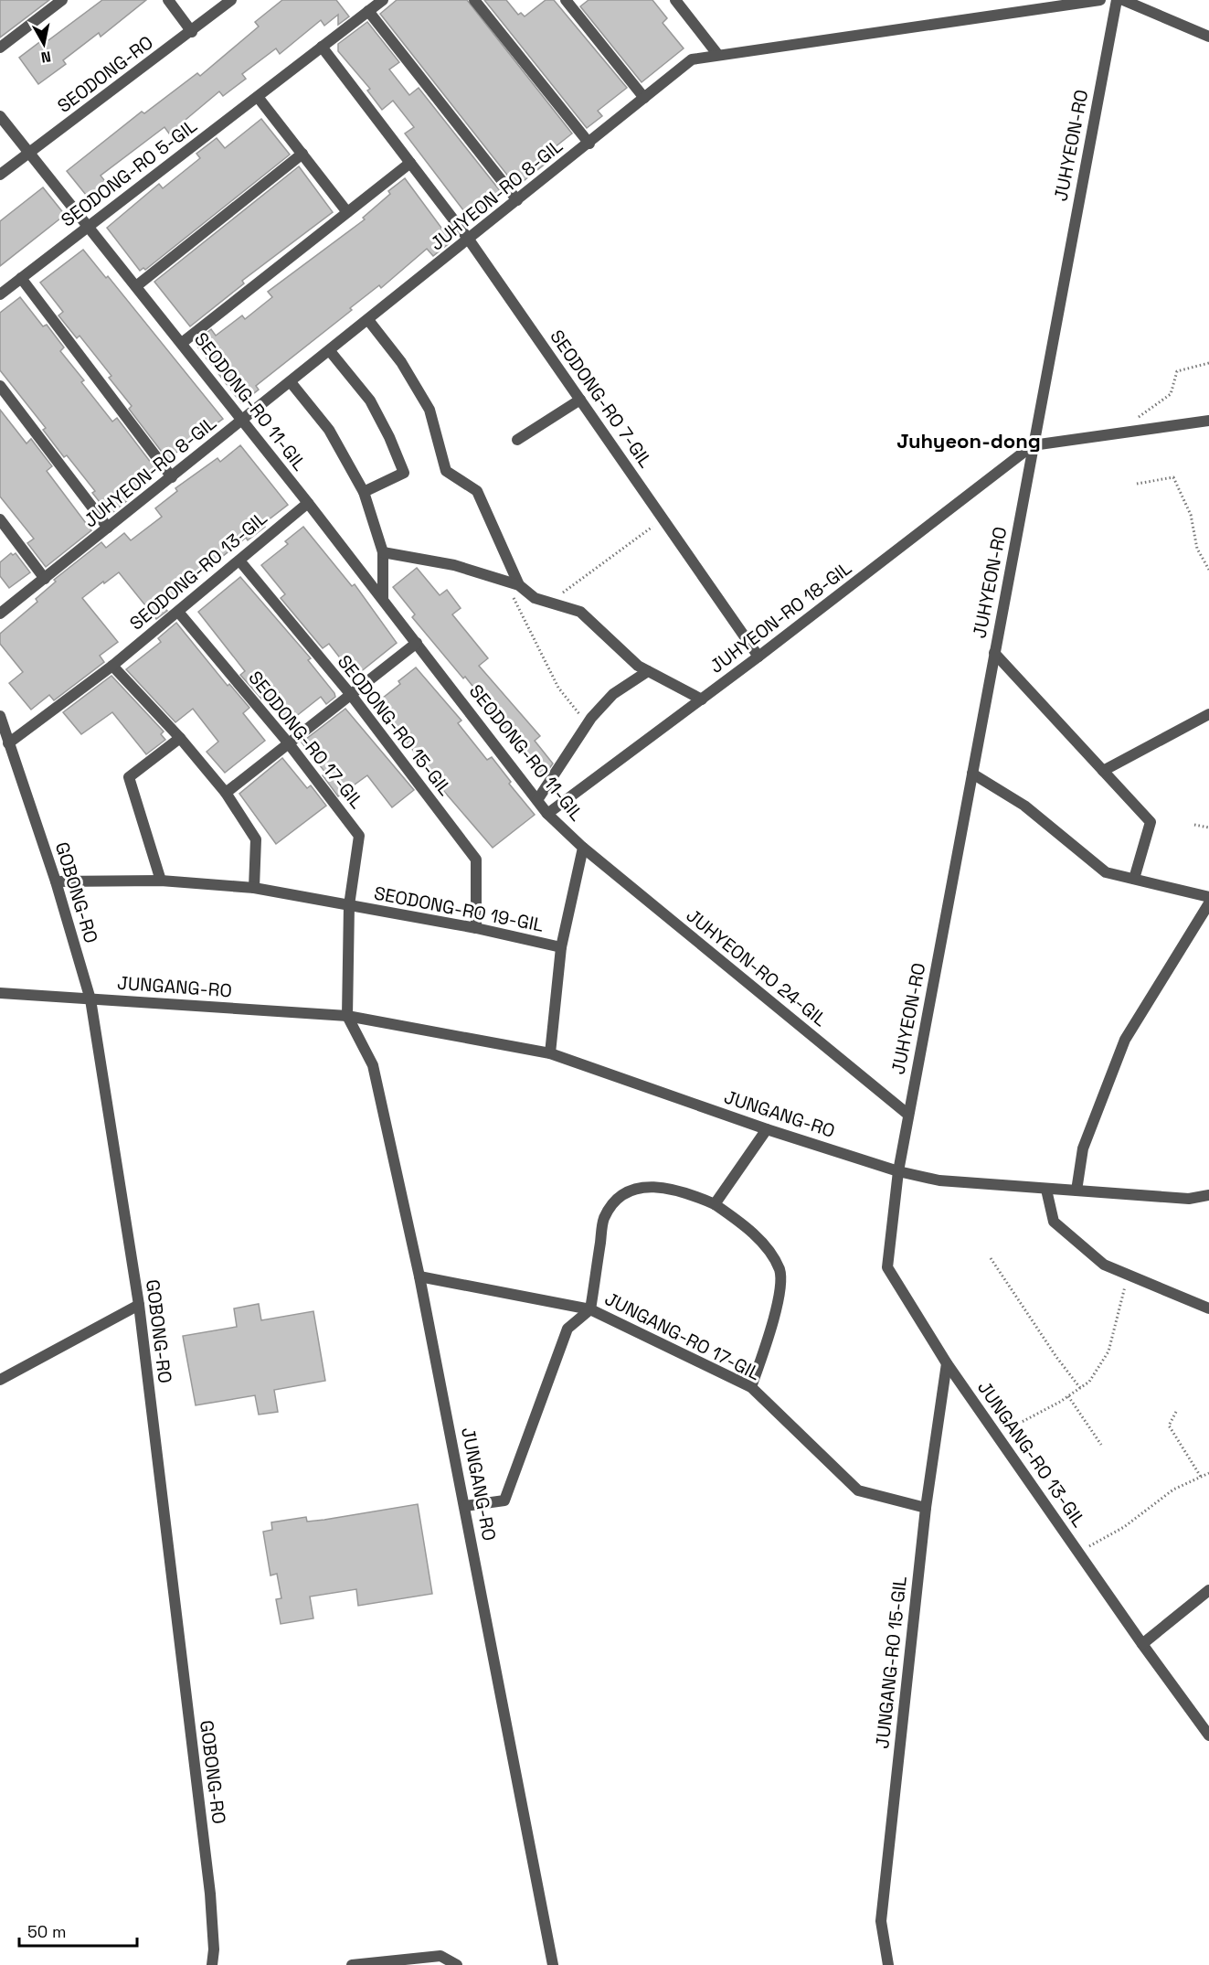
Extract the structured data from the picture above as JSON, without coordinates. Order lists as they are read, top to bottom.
{
  "streets": {
    "street": [
      "SEODONG-RO",
      "JUHYEON-RO",
      "SEODONG-RO 5-GIL",
      "JUHYEON-RO 8-GIL",
      "SEODONG-RO 7-GIL",
      "SEODONG-RO 11-GIL",
      "SEODONG-RO 13-GIL",
      "JUHYEON-RO 18-GIL",
      "SEODONG-RO 15-GIL",
      "SEODONG-RO 17-GIL",
      "GOBONG-RO",
      "SEODONG-RO 19-GIL",
      "JUHYEON-RO 24-GIL",
      "JUNGANG-RO",
      "JUNGANG-RO 17-GIL",
      "JUNGANG-RO 13-GIL",
      "JUNGANG-RO 15-GIL"
    ]
  },
  "crossings": [
    ["SEODONG-RO", "SEODONG-RO 11-GIL"],
    ["JUHYEON-RO", "JUHYEON-RO 18-GIL"],
    ["JUHYEON-RO", "JUHYEON-RO 24-GIL"],
    ["JUHYEON-RO", "JUNGANG-RO"],
    ["JUHYEON-RO", "JUNGANG-RO 13-GIL"],
    ["SEODONG-RO 5-GIL", "SEODONG-RO 7-GIL"],
    ["SEODONG-RO 5-GIL", "SEODONG-RO 11-GIL"],
    ["JUHYEON-RO 8-GIL", "SEODONG-RO 7-GIL"],
    ["JUHYEON-RO 8-GIL", "SEODONG-RO 11-GIL"],
    ["SEODONG-RO 7-GIL", "JUHYEON-RO 18-GIL"],
    ["SEODONG-RO 11-GIL", "SEODONG-RO 13-GIL"],
    ["SEODONG-RO 11-GIL", "JUHYEON-RO 18-GIL"],
    ["SEODONG-RO 11-GIL", "SEODONG-RO 19-GIL"],
    ["SEODONG-RO 11-GIL", "JUHYEON-RO 24-GIL"],
    ["SEODONG-RO 11-GIL", "JUNGANG-RO"],
    ["SEODONG-RO 13-GIL", "SEODONG-RO 15-GIL"],
    ["SEODONG-RO 13-GIL", "SEODONG-RO 17-GIL"],
    ["SEODONG-RO 13-GIL", "GOBONG-RO"],
    ["SEODONG-RO 15-GIL", "SEODONG-RO 19-GIL"],
    ["SEODONG-RO 17-GIL", "SEODONG-RO 19-GIL"],
    ["GOBONG-RO", "SEODONG-RO 19-GIL"],
    ["GOBONG-RO", "JUNGANG-RO"],
    ["SEODONG-RO 19-GIL", "JUNGANG-RO"],
    ["JUNGANG-RO", "JUNGANG-RO 17-GIL"],
    ["JUNGANG-RO", "JUNGANG-RO 13-GIL"],
    ["JUNGANG-RO 17-GIL", "JUNGANG-RO 15-GIL"],
    ["JUNGANG-RO 13-GIL", "JUNGANG-RO 15-GIL"]
  ],
  "districts": ["Juhyeon-dong"],
  "scale_bar": "50 m",
  "north": "bottom"
}
